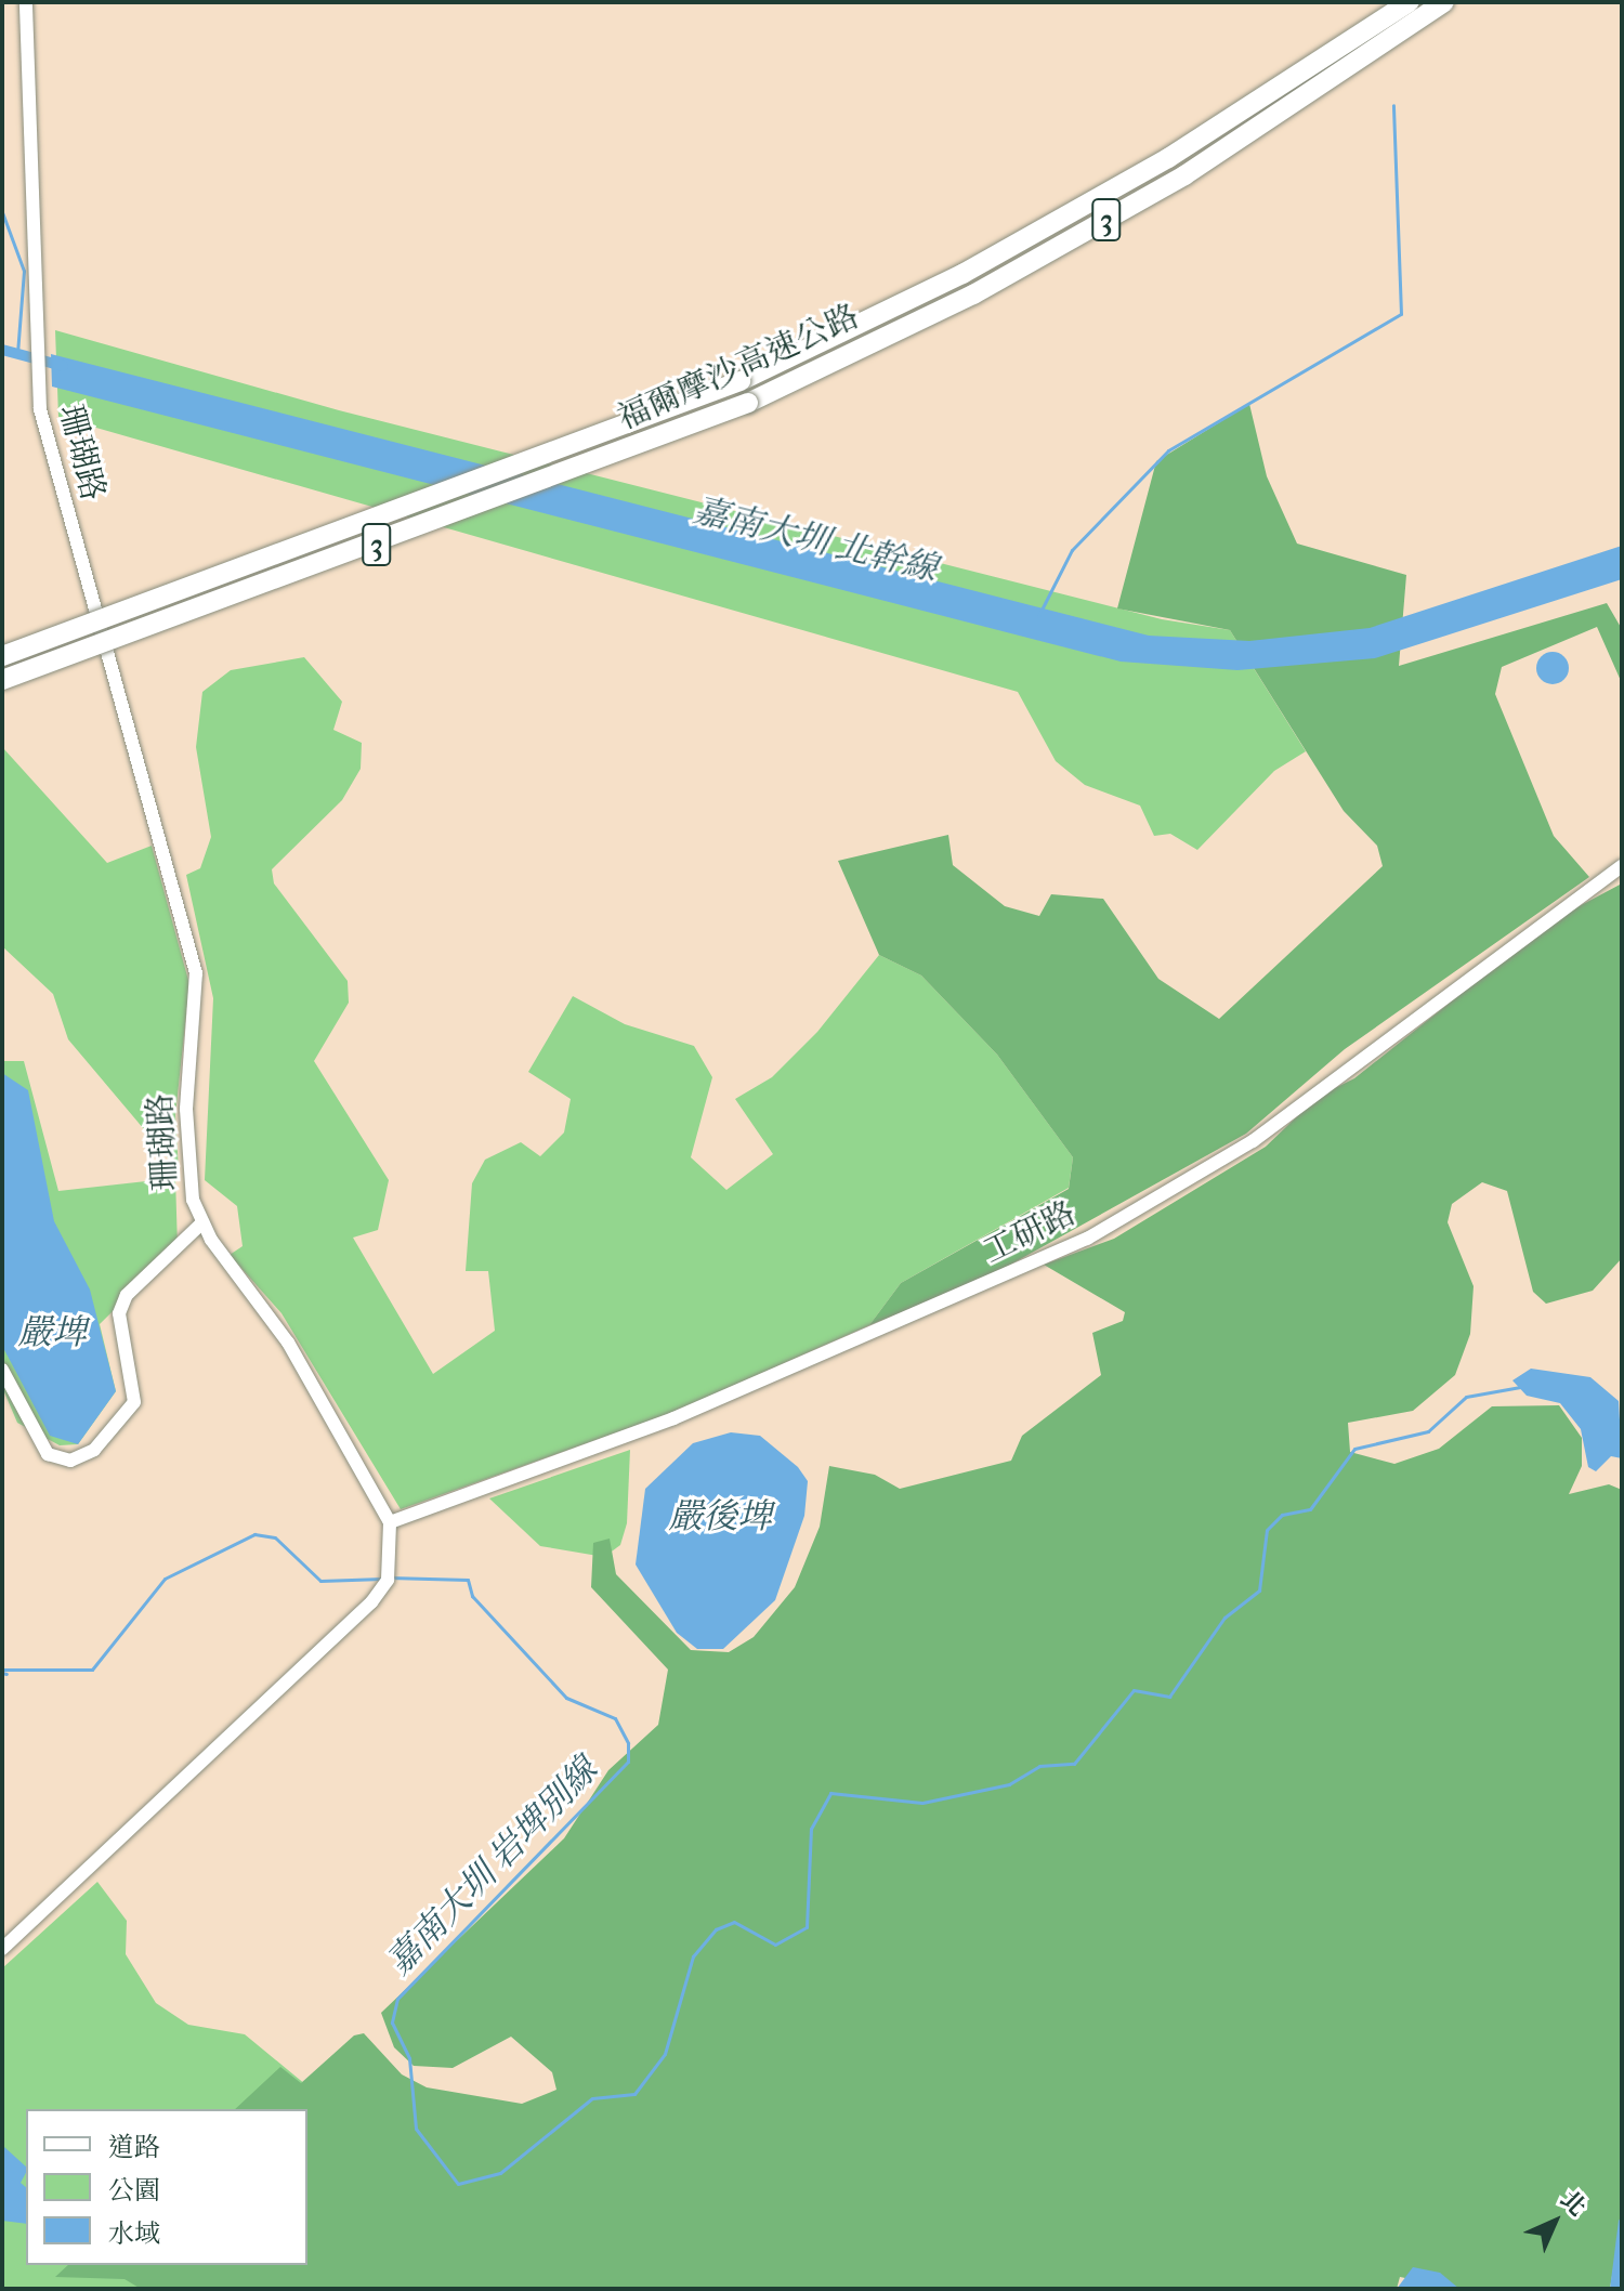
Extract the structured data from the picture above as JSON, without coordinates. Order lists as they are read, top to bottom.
{
  "streets": {
    "highway": ["3", "福爾摩沙高速公路"],
    "street": ["珊瑚路", "工研路"]
  },
  "crossings": [
    ["珊瑚路", "工研路"]
  ],
  "water": [
    "嘉南大圳 北幹線",
    "嚴埤",
    "嚴後埤",
    "嘉南大圳 岩埤別線"
  ],
  "legend": ["道路", "公園", "水域"],
  "north": "top right"
}
